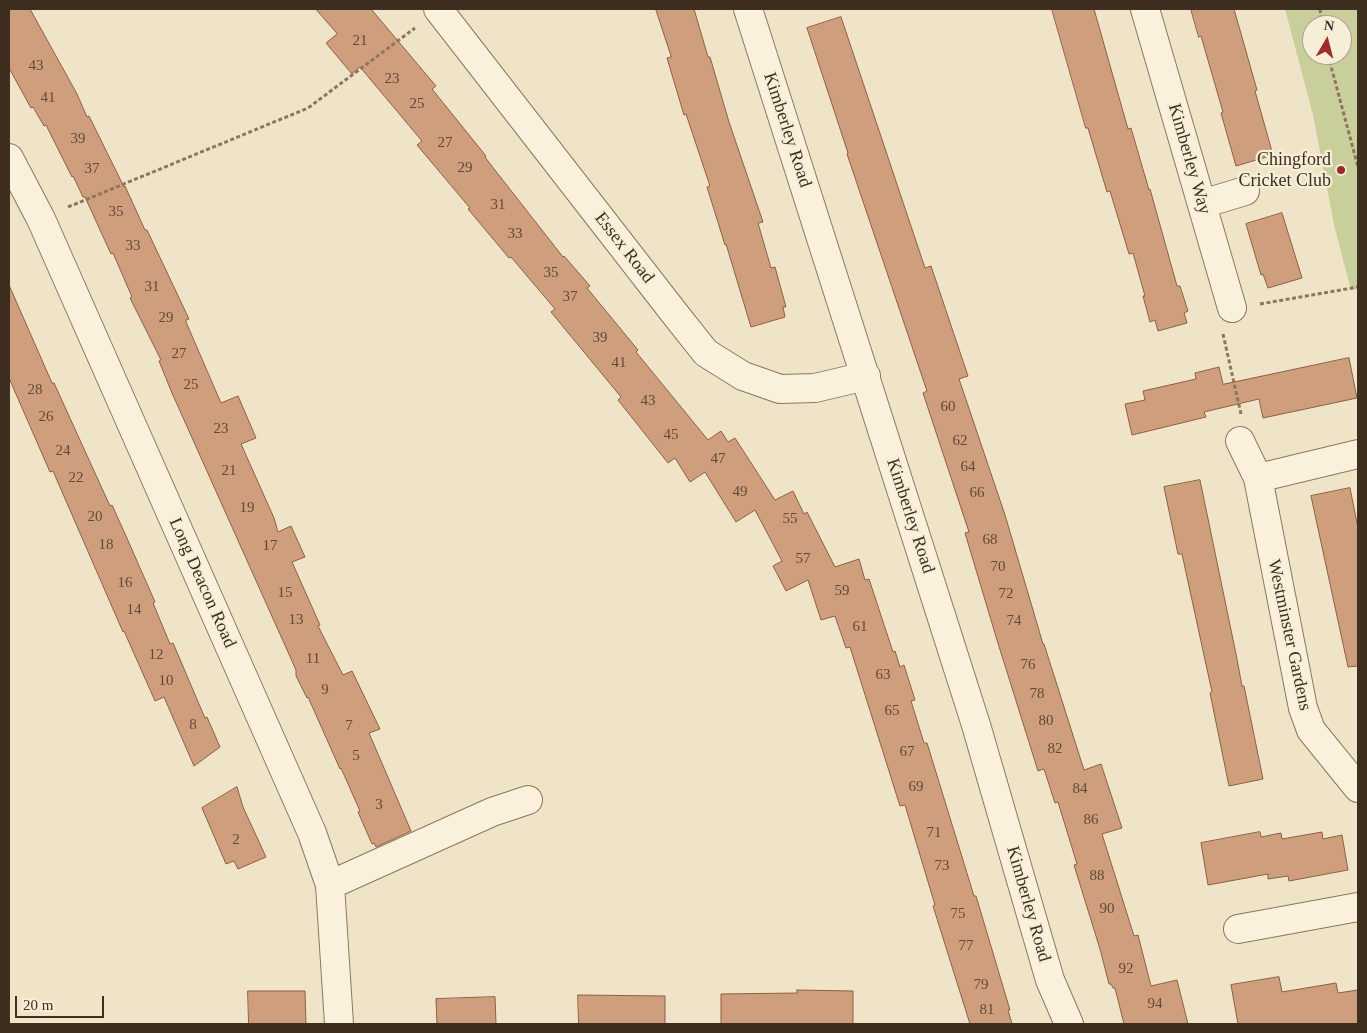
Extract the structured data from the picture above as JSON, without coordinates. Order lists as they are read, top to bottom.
{
  "streets": {
    "street": [
      "Kimberley Road",
      "Kimberley Way",
      "Essex Road",
      "Long Deacon Road",
      "Westminster Gardens"
    ]
  },
  "crossings": [
    ["Kimberley Road", "Essex Road"]
  ],
  "places": ["Chingford Cricket Club"],
  "house_numbers": [
    "21",
    "43",
    "23",
    "41",
    "25",
    "39",
    "27",
    "29",
    "37",
    "31",
    "35",
    "33",
    "33",
    "35",
    "31",
    "37",
    "29",
    "39",
    "27",
    "41",
    "25",
    "28",
    "43",
    "60",
    "26",
    "23",
    "45",
    "62",
    "24",
    "47",
    "64",
    "21",
    "22",
    "49",
    "66",
    "19",
    "20",
    "55",
    "68",
    "18",
    "17",
    "57",
    "70",
    "16",
    "59",
    "15",
    "72",
    "14",
    "13",
    "74",
    "61",
    "12",
    "11",
    "76",
    "63",
    "10",
    "9",
    "78",
    "65",
    "80",
    "8",
    "7",
    "82",
    "67",
    "5",
    "69",
    "84",
    "3",
    "86",
    "71",
    "2",
    "73",
    "88",
    "90",
    "75",
    "77",
    "92",
    "79",
    "94",
    "81"
  ],
  "scale_bar": "20 m",
  "north": "top"
}
